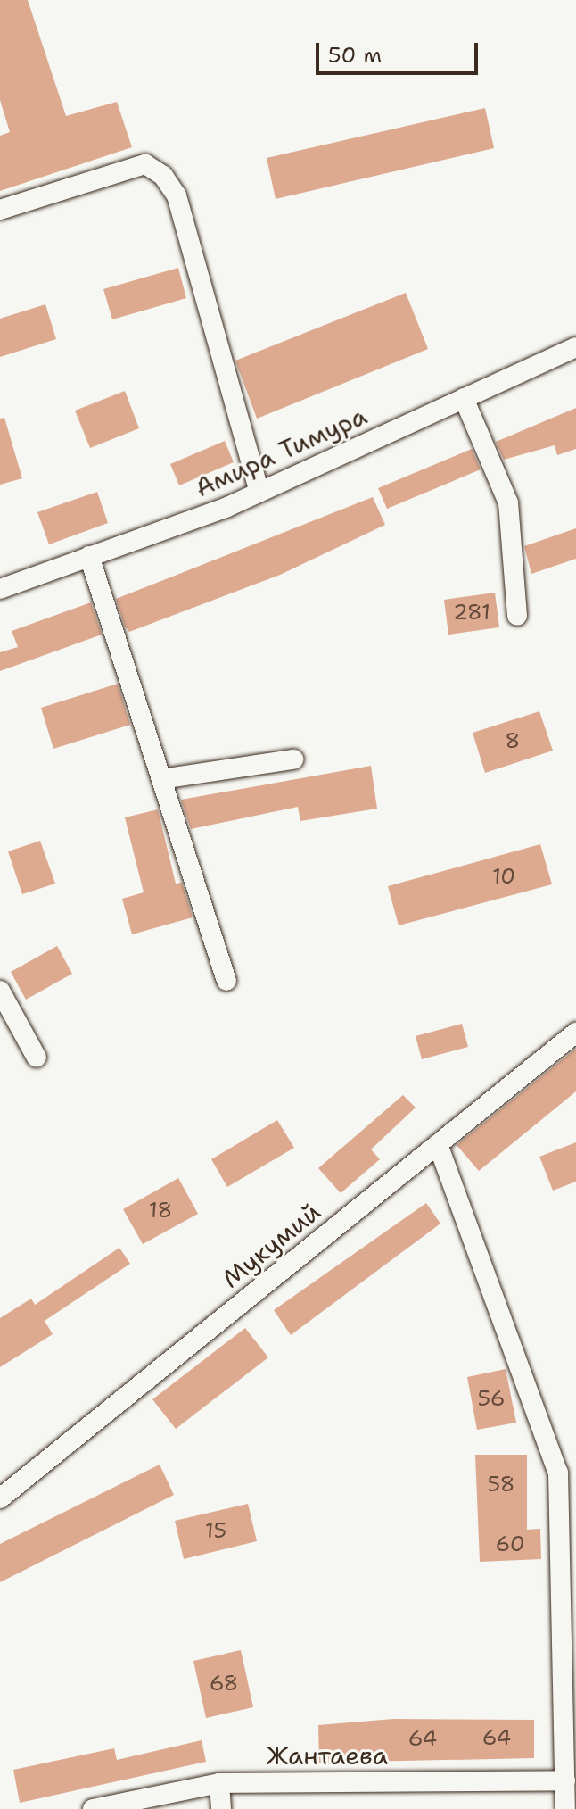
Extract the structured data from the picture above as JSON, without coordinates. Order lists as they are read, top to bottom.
{
  "streets": {
    "street": ["Амира Тимура", "Мукумий", "Жантаева"]
  },
  "house_numbers": [
    "281",
    "8",
    "10",
    "18",
    "56",
    "58",
    "15",
    "60",
    "68",
    "64",
    "64"
  ],
  "scale_bar": "50 m"
}
